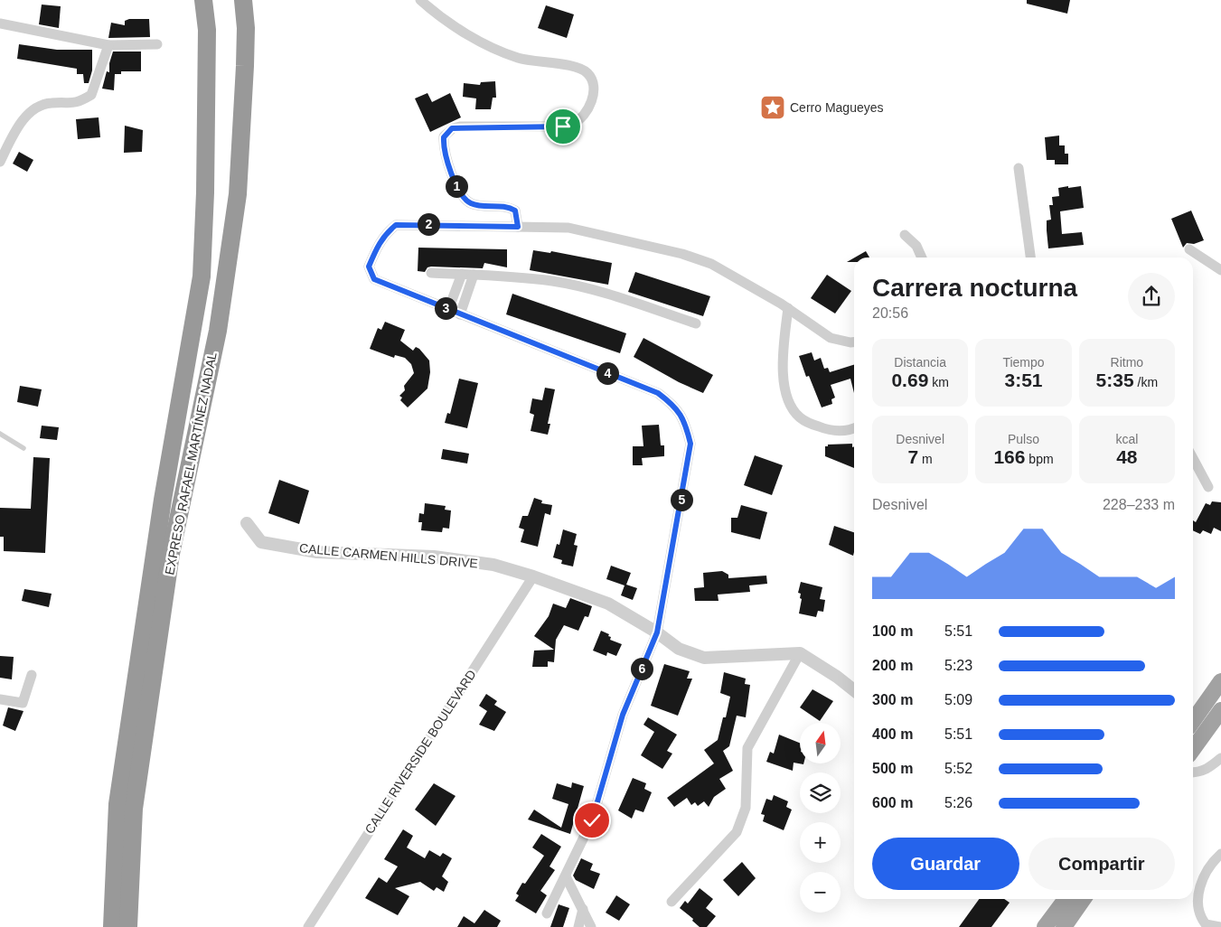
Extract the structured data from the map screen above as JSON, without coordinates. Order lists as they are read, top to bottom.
{
  "streets": {
    "highway": ["EXPRESO RAFAEL MARTÍNEZ NADAL"],
    "street": ["CALLE CARMEN HILLS DRIVE", "CALLE RIVERSIDE BOULEVARD"]
  },
  "crossings": [
    ["CALLE CARMEN HILLS DRIVE", "CALLE RIVERSIDE BOULEVARD"]
  ],
  "places": {
    "place": ["Cerro Magueyes"]
  },
  "north": "top",
  "page": {
    "pins": [
      "1",
      "2",
      "3",
      "4",
      "5",
      "6"
    ],
    "heading": ["Carrera nocturna", "20:56"],
    "stats": [
      ["Distancia", "0.69 km"],
      ["Tiempo", "3:51"],
      ["Ritmo", "5:35 /km"],
      ["Desnivel", "7 m"],
      ["Pulso", "166 bpm"],
      ["kcal", "48"]
    ],
    "chart": ["Desnivel", "228–233 m"],
    "list": [
      {
        "name": "100 m",
        "note": "5:51"
      },
      {
        "name": "200 m",
        "note": "5:23"
      },
      {
        "name": "300 m",
        "note": "5:09"
      },
      {
        "name": "400 m",
        "note": "5:51"
      },
      {
        "name": "500 m",
        "note": "5:52"
      },
      {
        "name": "600 m",
        "note": "5:26"
      }
    ],
    "map_buttons": ["+", "−"],
    "buttons": ["Guardar", "Compartir"]
  }
}
